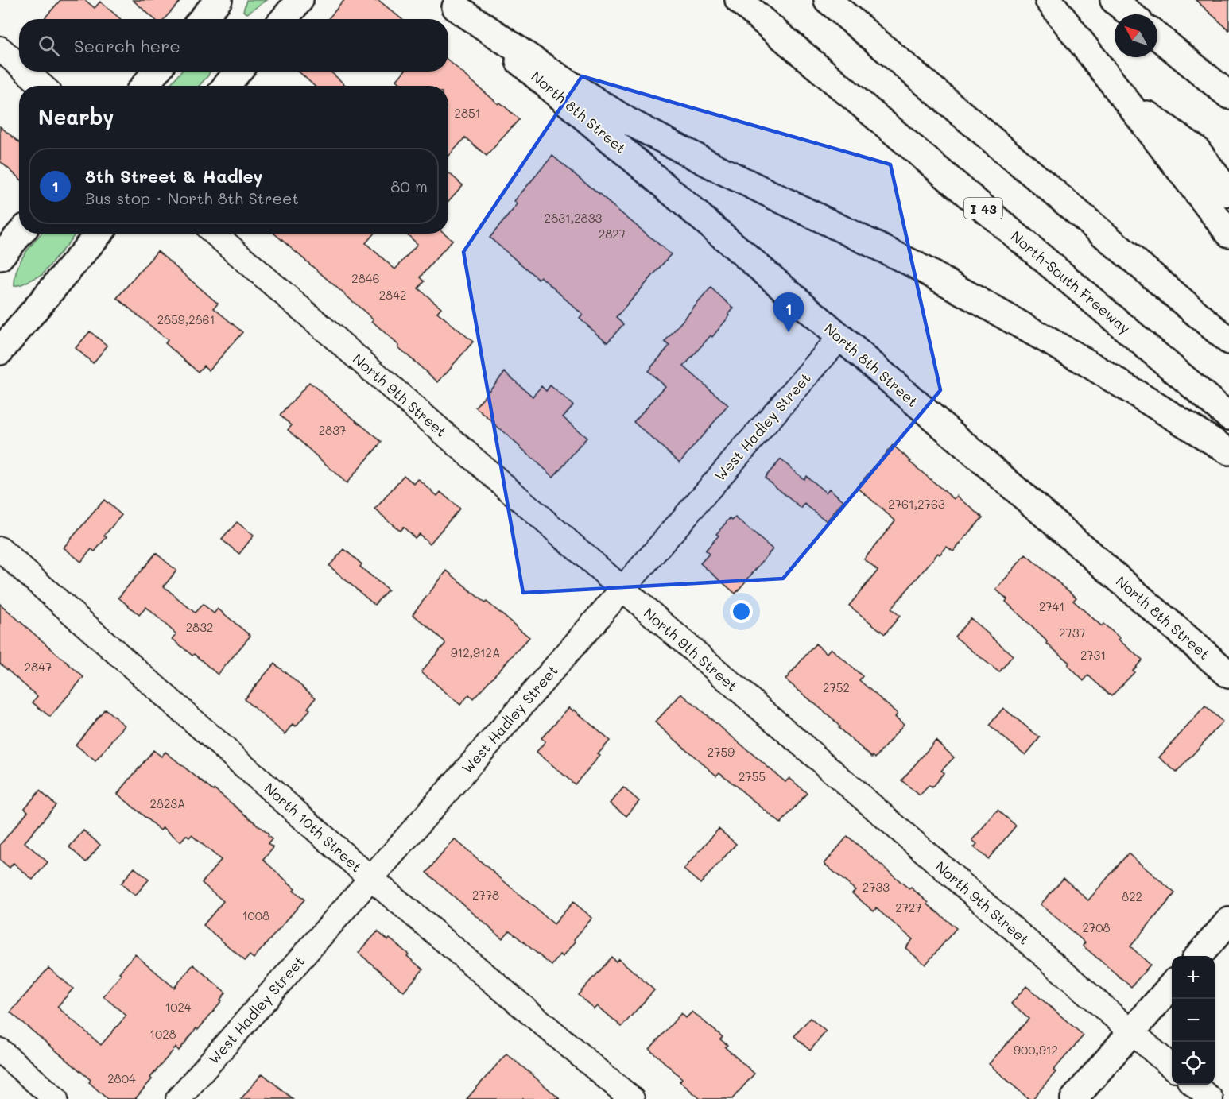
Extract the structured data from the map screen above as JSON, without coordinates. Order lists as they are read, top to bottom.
{
  "streets": {
    "main road": ["North 8th Street", "I 43", "North-South Freeway"],
    "street": ["North 9th Street", "West Hadley Street", "North 10th Street"]
  },
  "crossings": [
    ["North 8th Street", "West Hadley Street"],
    ["North 9th Street", "West Hadley Street"],
    ["West Hadley Street", "North 10th Street"]
  ],
  "house_numbers": [
    "2851",
    "2831,2833",
    "2827",
    "2846",
    "2842",
    "2859,2861",
    "2837",
    "2761,2763",
    "2741",
    "2832",
    "2737",
    "912,912A",
    "2731",
    "2847",
    "2752",
    "2759",
    "2755",
    "2823A",
    "2733",
    "2778",
    "822",
    "2727",
    "1008",
    "2708",
    "1024",
    "1028",
    "900,912",
    "2804"
  ],
  "north": "top left",
  "page": {
    "search": "Search here",
    "heading": "Nearby",
    "list": [
      {
        "mark": "1",
        "name": "8th Street & Hadley",
        "note": "Bus stop · North 8th Street",
        "value": "80 m"
      }
    ],
    "pins": "1",
    "map_buttons": ["+", "−"]
  }
}
